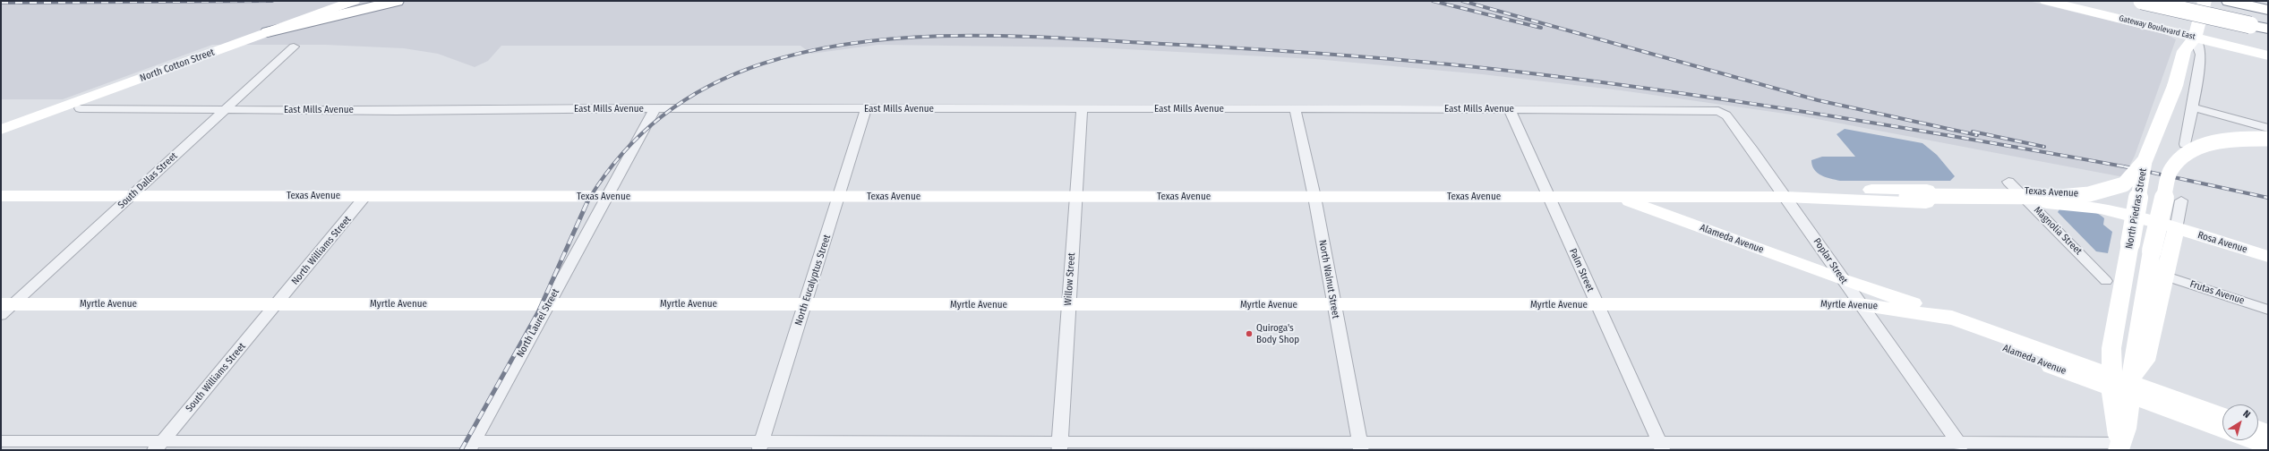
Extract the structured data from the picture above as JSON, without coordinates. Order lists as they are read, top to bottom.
{
  "streets": {
    "main road": [
      "Gateway Boulevard East",
      "North Cotton Street",
      "Texas Avenue",
      "North Piedras Street",
      "Alameda Avenue",
      "Rosa Avenue",
      "Myrtle Avenue"
    ],
    "street": [
      "East Mills Avenue",
      "South Dallas Street",
      "Magnolia Street",
      "North Williams Street",
      "Poplar Street",
      "Palm Street",
      "Willow Street",
      "North Walnut Street",
      "North Eucalyptus Street",
      "Frutas Avenue",
      "North Laurel Street",
      "South Williams Street"
    ]
  },
  "crossings": [
    ["Gateway Boulevard East", "North Piedras Street"],
    ["East Mills Avenue", "South Dallas Street"],
    ["East Mills Avenue", "Poplar Street"],
    ["East Mills Avenue", "Palm Street"],
    ["East Mills Avenue", "Willow Street"],
    ["East Mills Avenue", "North Walnut Street"],
    ["East Mills Avenue", "North Eucalyptus Street"],
    ["East Mills Avenue", "North Laurel Street"],
    ["South Dallas Street", "Texas Avenue"],
    ["South Dallas Street", "Myrtle Avenue"],
    ["Texas Avenue", "Magnolia Street"],
    ["Texas Avenue", "Alameda Avenue"],
    ["Texas Avenue", "Rosa Avenue"],
    ["Texas Avenue", "North Williams Street"],
    ["Texas Avenue", "Poplar Street"],
    ["Texas Avenue", "Palm Street"],
    ["Texas Avenue", "Willow Street"],
    ["Texas Avenue", "North Walnut Street"],
    ["Texas Avenue", "North Eucalyptus Street"],
    ["Texas Avenue", "North Laurel Street"],
    ["North Piedras Street", "Alameda Avenue"],
    ["Alameda Avenue", "Poplar Street"],
    ["Alameda Avenue", "Myrtle Avenue"],
    ["North Williams Street", "Myrtle Avenue"],
    ["North Williams Street", "South Williams Street"],
    ["Poplar Street", "Myrtle Avenue"],
    ["Palm Street", "Myrtle Avenue"],
    ["Willow Street", "Myrtle Avenue"],
    ["North Walnut Street", "Myrtle Avenue"],
    ["North Eucalyptus Street", "Myrtle Avenue"],
    ["Myrtle Avenue", "North Laurel Street"],
    ["Myrtle Avenue", "South Williams Street"]
  ],
  "places": ["Quiroga's Body Shop"],
  "north": "top right"
}
